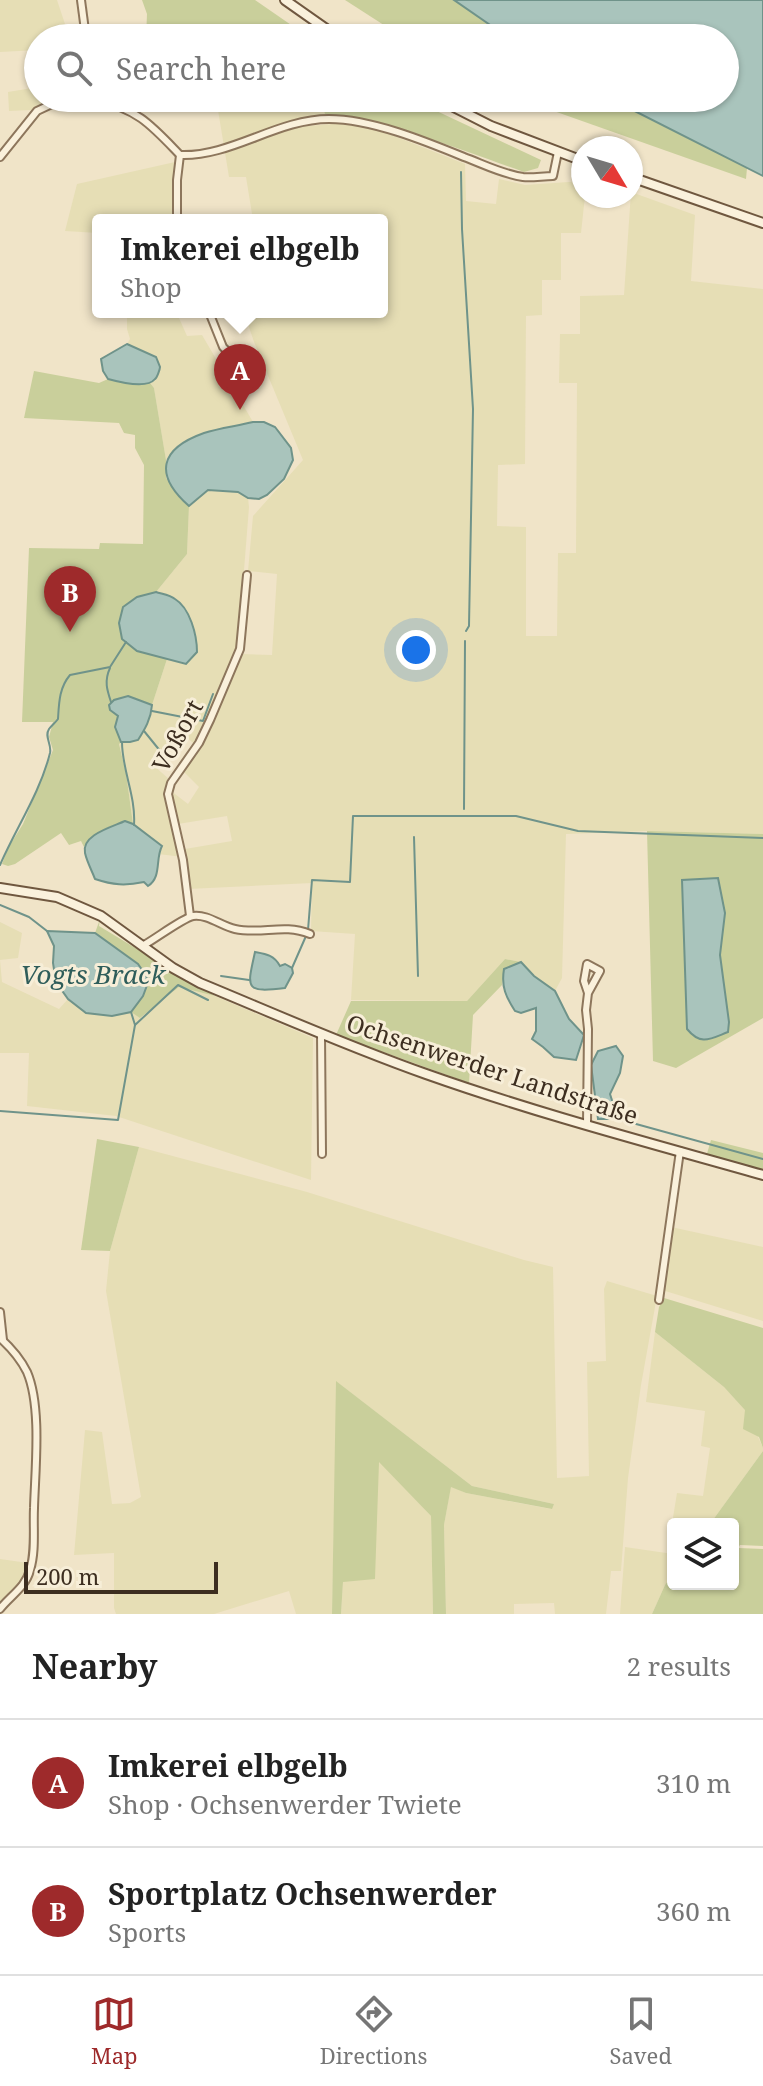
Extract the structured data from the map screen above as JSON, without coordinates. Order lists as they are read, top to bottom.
{
  "streets": {
    "street": ["Voßort", "Ochsenwerder Landstraße"]
  },
  "water": ["Vogts Brack"],
  "scale_bar": "200 m",
  "north": "bottom right",
  "page": {
    "search": "Search here",
    "popup": ["Imkerei elbgelb", "Shop"],
    "pins": ["A", "B"],
    "scale": "200 m",
    "heading": ["Nearby", "2 results"],
    "list": [
      {
        "mark": "A",
        "name": "Imkerei elbgelb",
        "note": "Shop · Ochsenwerder Twiete",
        "value": "310 m"
      },
      {
        "mark": "B",
        "name": "Sportplatz Ochsenwerder",
        "note": "Sports",
        "value": "360 m"
      }
    ],
    "nav": ["Map", "Directions", "Saved"]
  }
}
